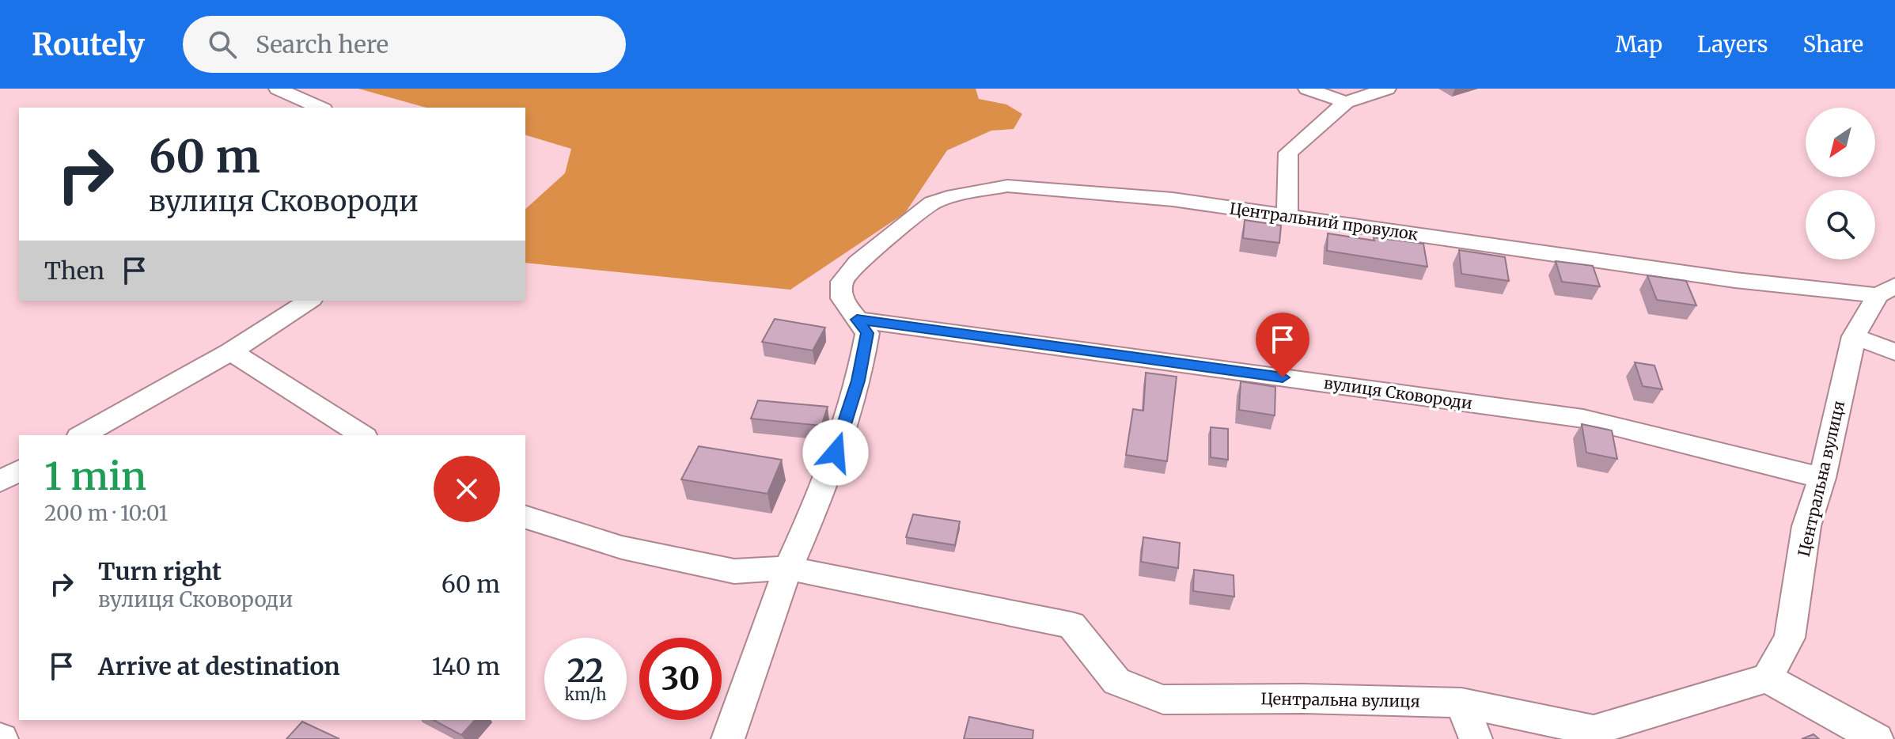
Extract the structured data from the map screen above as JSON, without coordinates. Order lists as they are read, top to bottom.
{
  "streets": {
    "street": ["Центральний провулок", "вулиця Сковороди", "Центральна вулиця"]
  },
  "crossings": [
    ["Центральний провулок", "вулиця Сковороди"],
    ["Центральний провулок", "Центральна вулиця"],
    ["вулиця Сковороди", "Центральна вулиця"]
  ],
  "north": "bottom left",
  "page": {
    "header": "Routely",
    "search": "Search here",
    "nav": ["Map", "Layers", "Share"],
    "turn": ["60 m", "вулиця Сковороди"],
    "then": "Then",
    "heading": ["1 min", "200 m · 10:01"],
    "list": [
      {
        "name": "Turn right",
        "note": "вулиця Сковороди",
        "value": "60 m"
      },
      {
        "name": "Arrive at destination",
        "value": "140 m"
      }
    ],
    "speed": "22 km/h",
    "limit": "30"
  }
}
